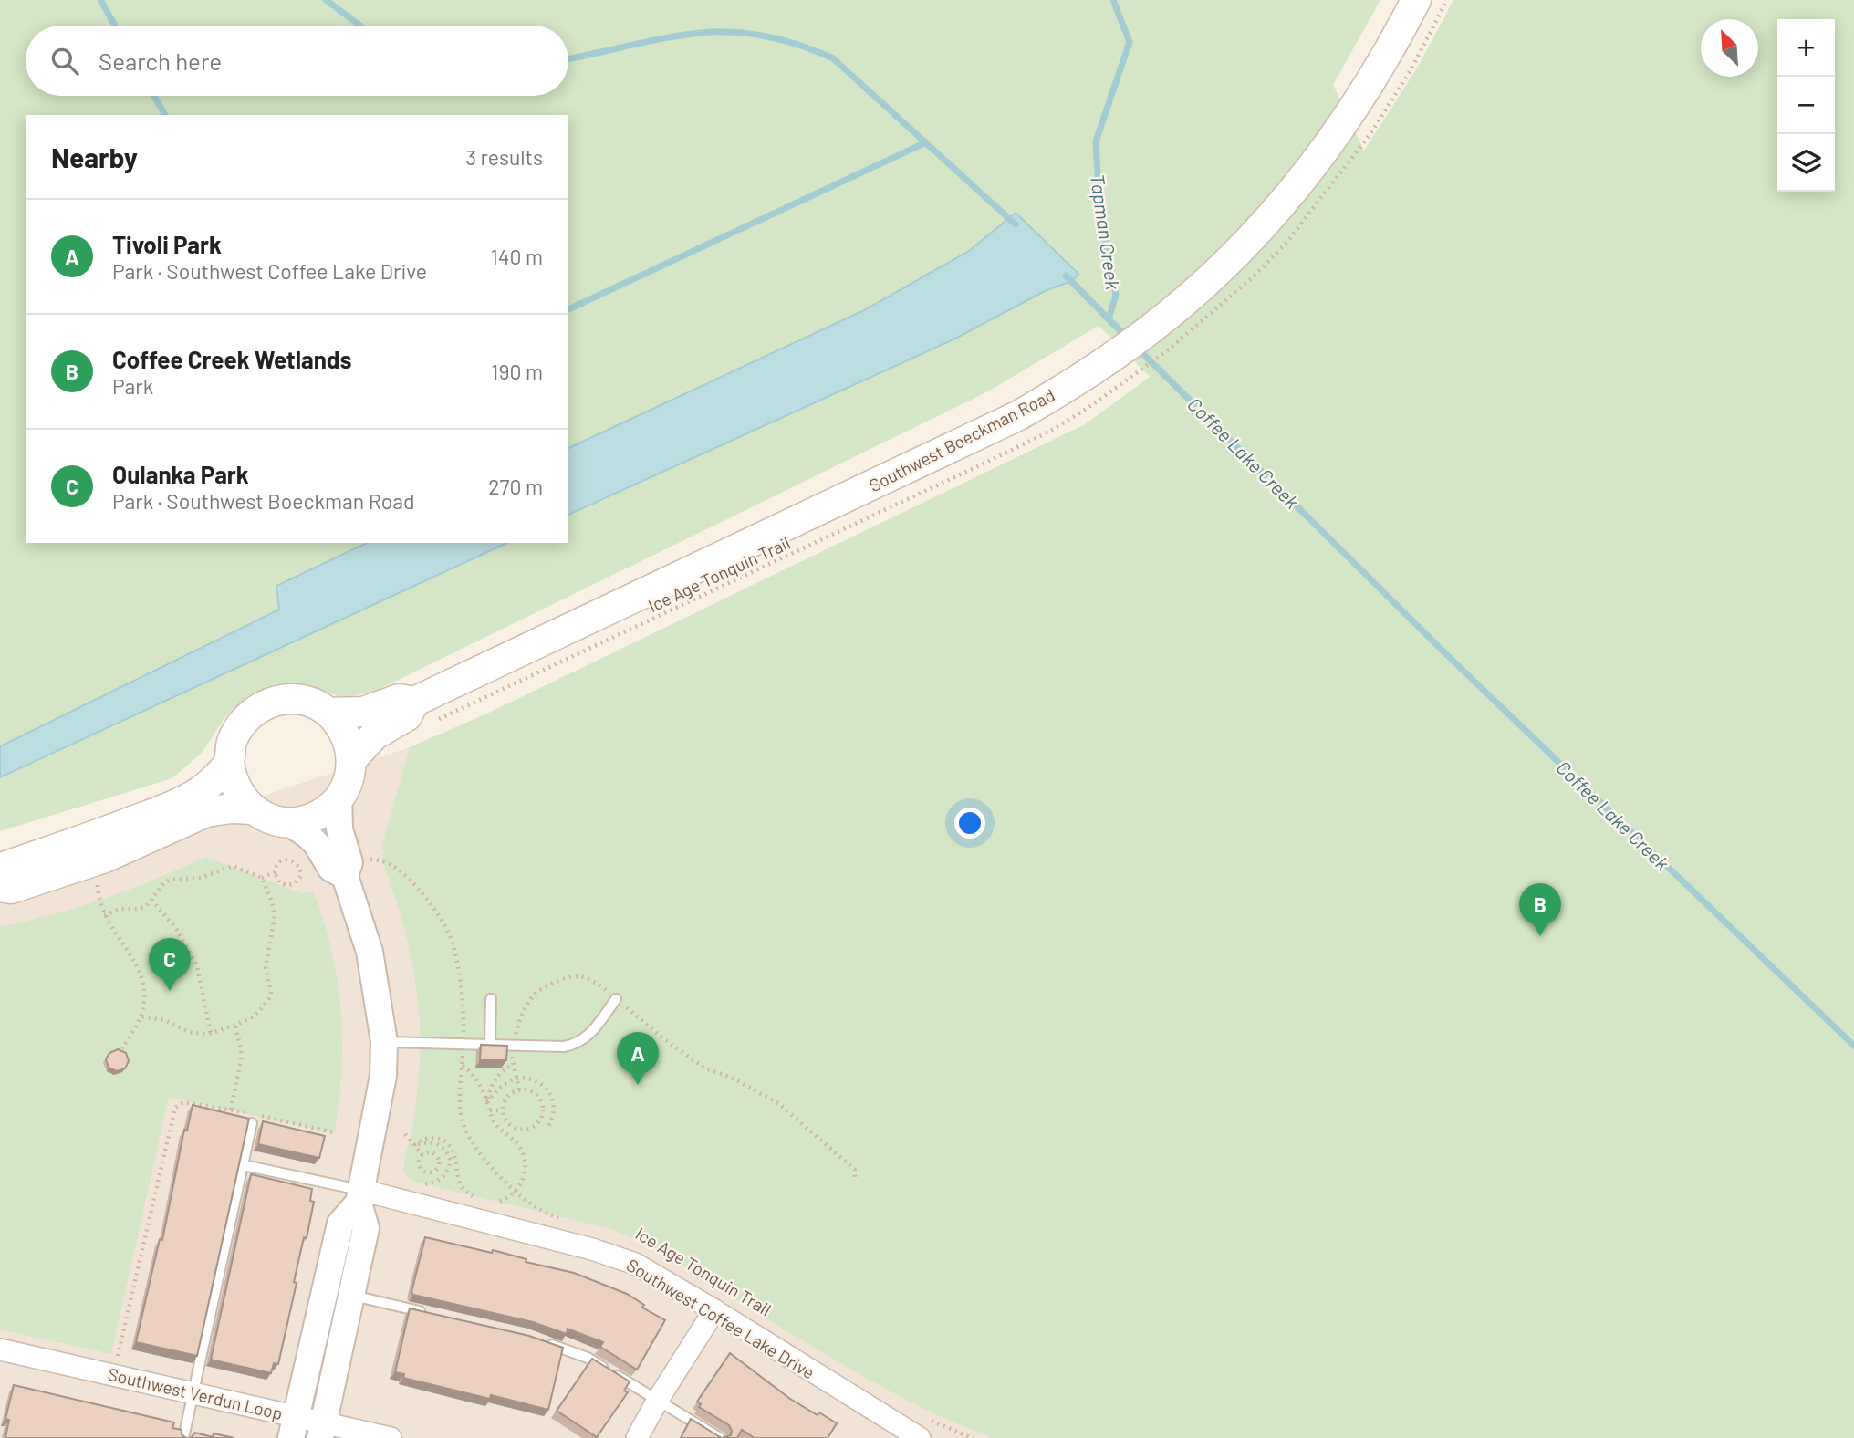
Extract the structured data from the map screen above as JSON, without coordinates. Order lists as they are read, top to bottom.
{
  "streets": {
    "main road": ["Southwest Boeckman Road"],
    "street": ["Southwest Coffee Lake Drive", "Southwest Verdun Loop"],
    "path": ["Ice Age Tonquin Trail"]
  },
  "crossings": [
    ["Southwest Boeckman Road", "Ice Age Tonquin Trail"]
  ],
  "water": ["Tapman Creek", "Coffee Lake Creek"],
  "north": "top left",
  "page": {
    "map_buttons": ["+", "−"],
    "search": "Search here",
    "heading": ["Nearby", "3 results"],
    "list": [
      {
        "mark": "A",
        "name": "Tivoli Park",
        "note": "Park · Southwest Coffee Lake Drive",
        "value": "140 m"
      },
      {
        "mark": "B",
        "name": "Coffee Creek Wetlands",
        "note": "Park",
        "value": "190 m"
      },
      {
        "mark": "C",
        "name": "Oulanka Park",
        "note": "Park · Southwest Boeckman Road",
        "value": "270 m"
      }
    ],
    "pins": ["B", "C", "A"]
  }
}
